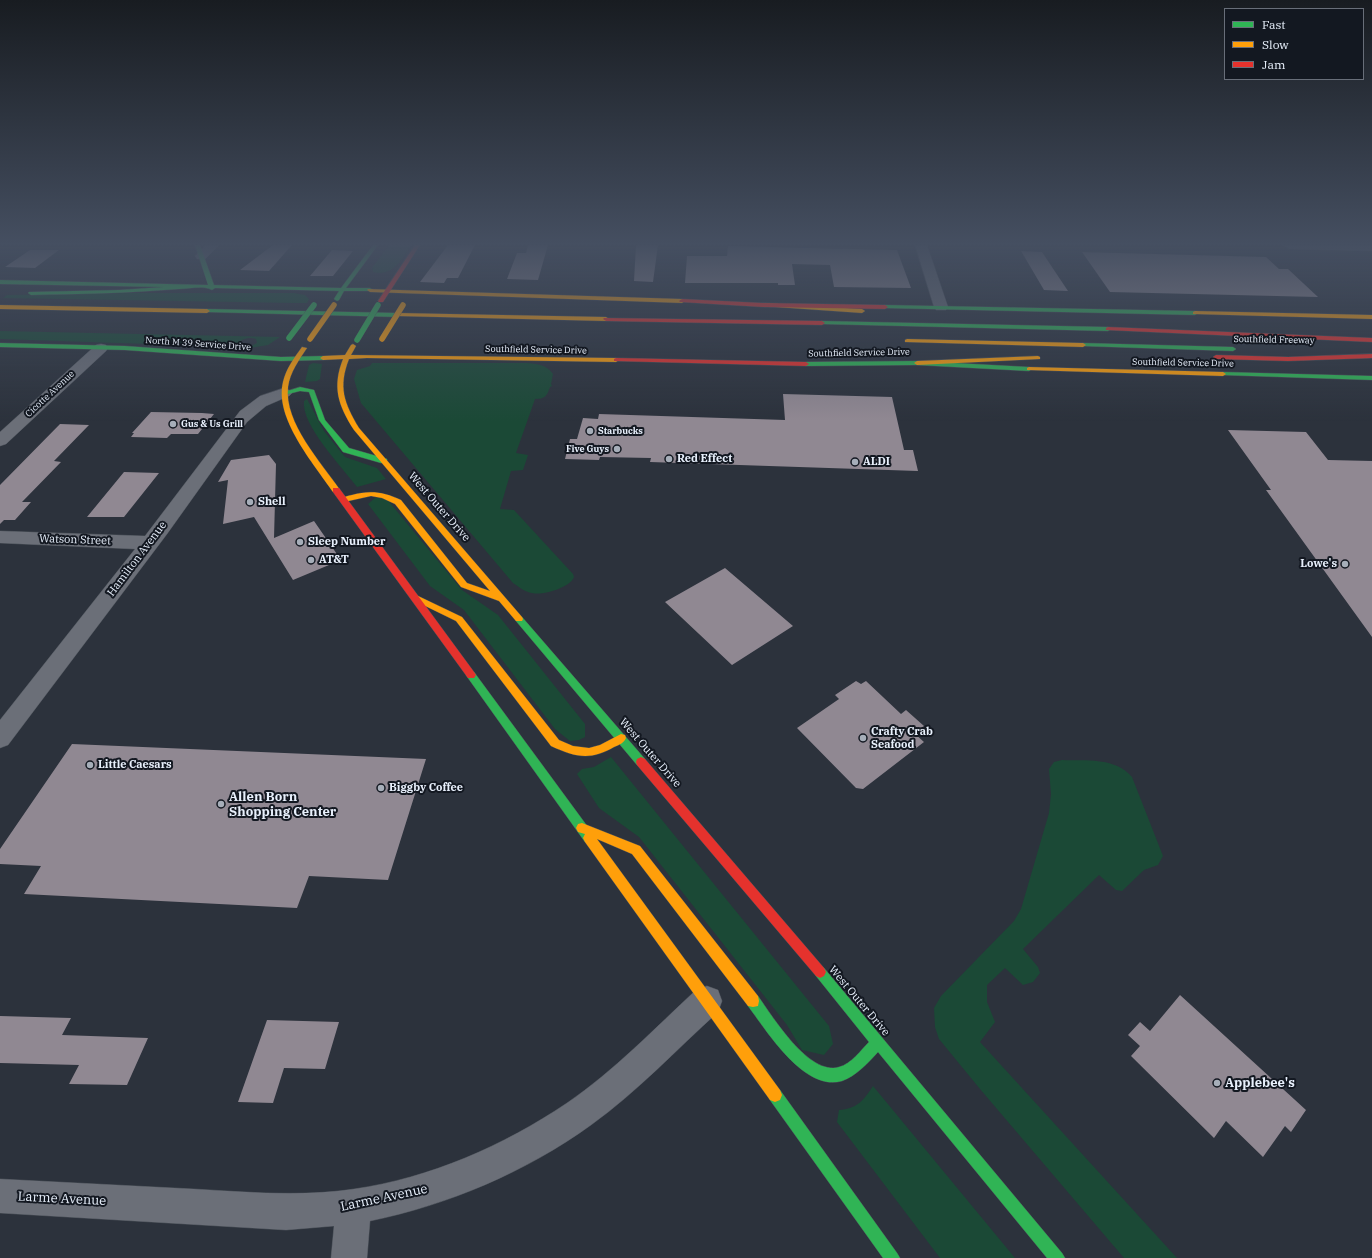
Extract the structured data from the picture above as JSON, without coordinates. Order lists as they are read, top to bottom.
{
  "streets": {
    "main road": [
      "Southfield Freeway",
      "North M 39 Service Drive",
      "Southfield Service Drive",
      "West Outer Drive"
    ],
    "street": [
      "Cicotte Avenue",
      "Watson Street",
      "Hamilton Avenue",
      "Larme Avenue"
    ]
  },
  "crossings": [
    ["North M 39 Service Drive", "Southfield Service Drive"],
    ["North M 39 Service Drive", "Cicotte Avenue"],
    ["North M 39 Service Drive", "West Outer Drive"],
    ["Southfield Service Drive", "West Outer Drive"],
    ["Watson Street", "Hamilton Avenue"]
  ],
  "places": [
    "Gus & Us Grill",
    "Starbucks",
    "Five Guys",
    "Red Effect",
    "ALDI",
    "Shell",
    "Sleep Number",
    "AT&T",
    "Lowe's",
    "Crafty Crab Seafood",
    "Little Caesars",
    "Biggby Coffee",
    "Allen Born Shopping Center",
    "Applebee's"
  ],
  "legend": ["Fast", "Slow", "Jam"]
}
